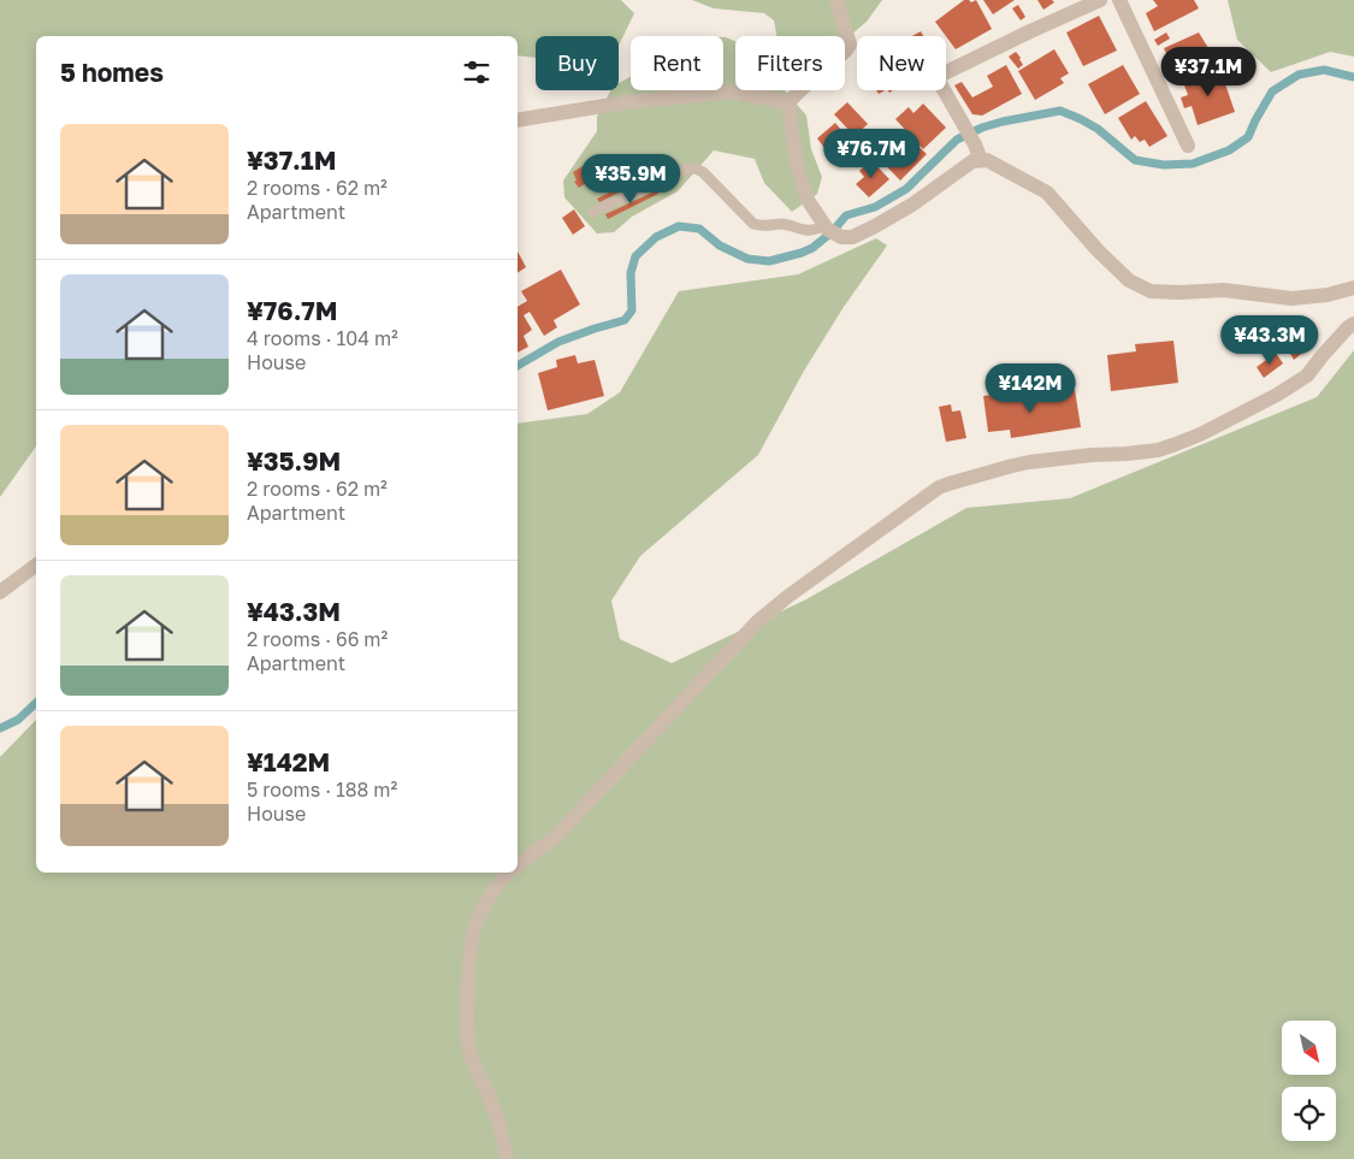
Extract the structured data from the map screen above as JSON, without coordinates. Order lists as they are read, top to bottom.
{
  "north": "bottom right",
  "page": {
    "chip": [
      "Buy",
      "Rent",
      "Filters",
      "New"
    ],
    "heading": "5 homes",
    "price": [
      "¥37.1M",
      "¥76.7M",
      "¥35.9M",
      "¥43.3M",
      "¥142M"
    ],
    "list": [
      {
        "name": "¥37.1M",
        "note": "2 rooms · 62 m² · Apartment"
      },
      {
        "name": "¥76.7M",
        "note": "4 rooms · 104 m² · House"
      },
      {
        "name": "¥35.9M",
        "note": "2 rooms · 62 m² · Apartment"
      },
      {
        "name": "¥43.3M",
        "note": "2 rooms · 66 m² · Apartment"
      },
      {
        "name": "¥142M",
        "note": "5 rooms · 188 m² · House"
      }
    ]
  }
}
